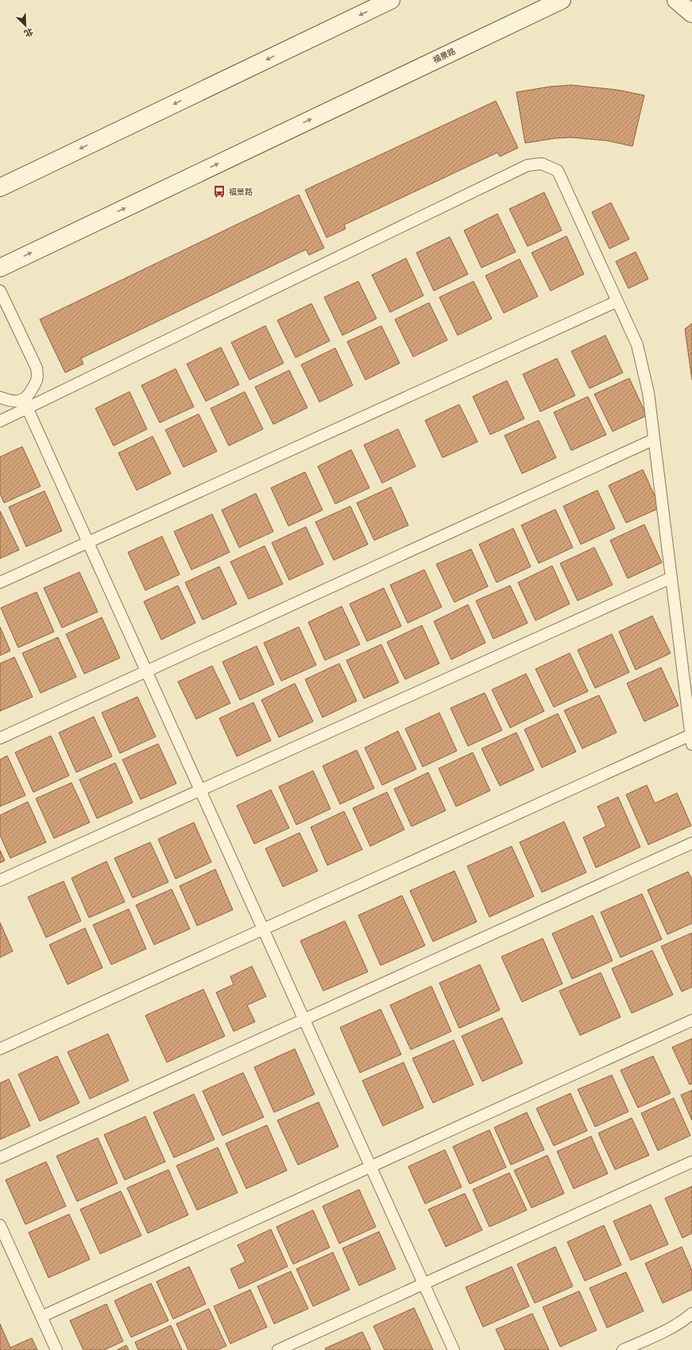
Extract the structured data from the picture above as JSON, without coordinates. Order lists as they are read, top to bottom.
{
  "streets": {
    "main road": ["福景路"]
  },
  "places": {
    "bus stop": ["福景路"]
  },
  "north": "bottom right"
}
